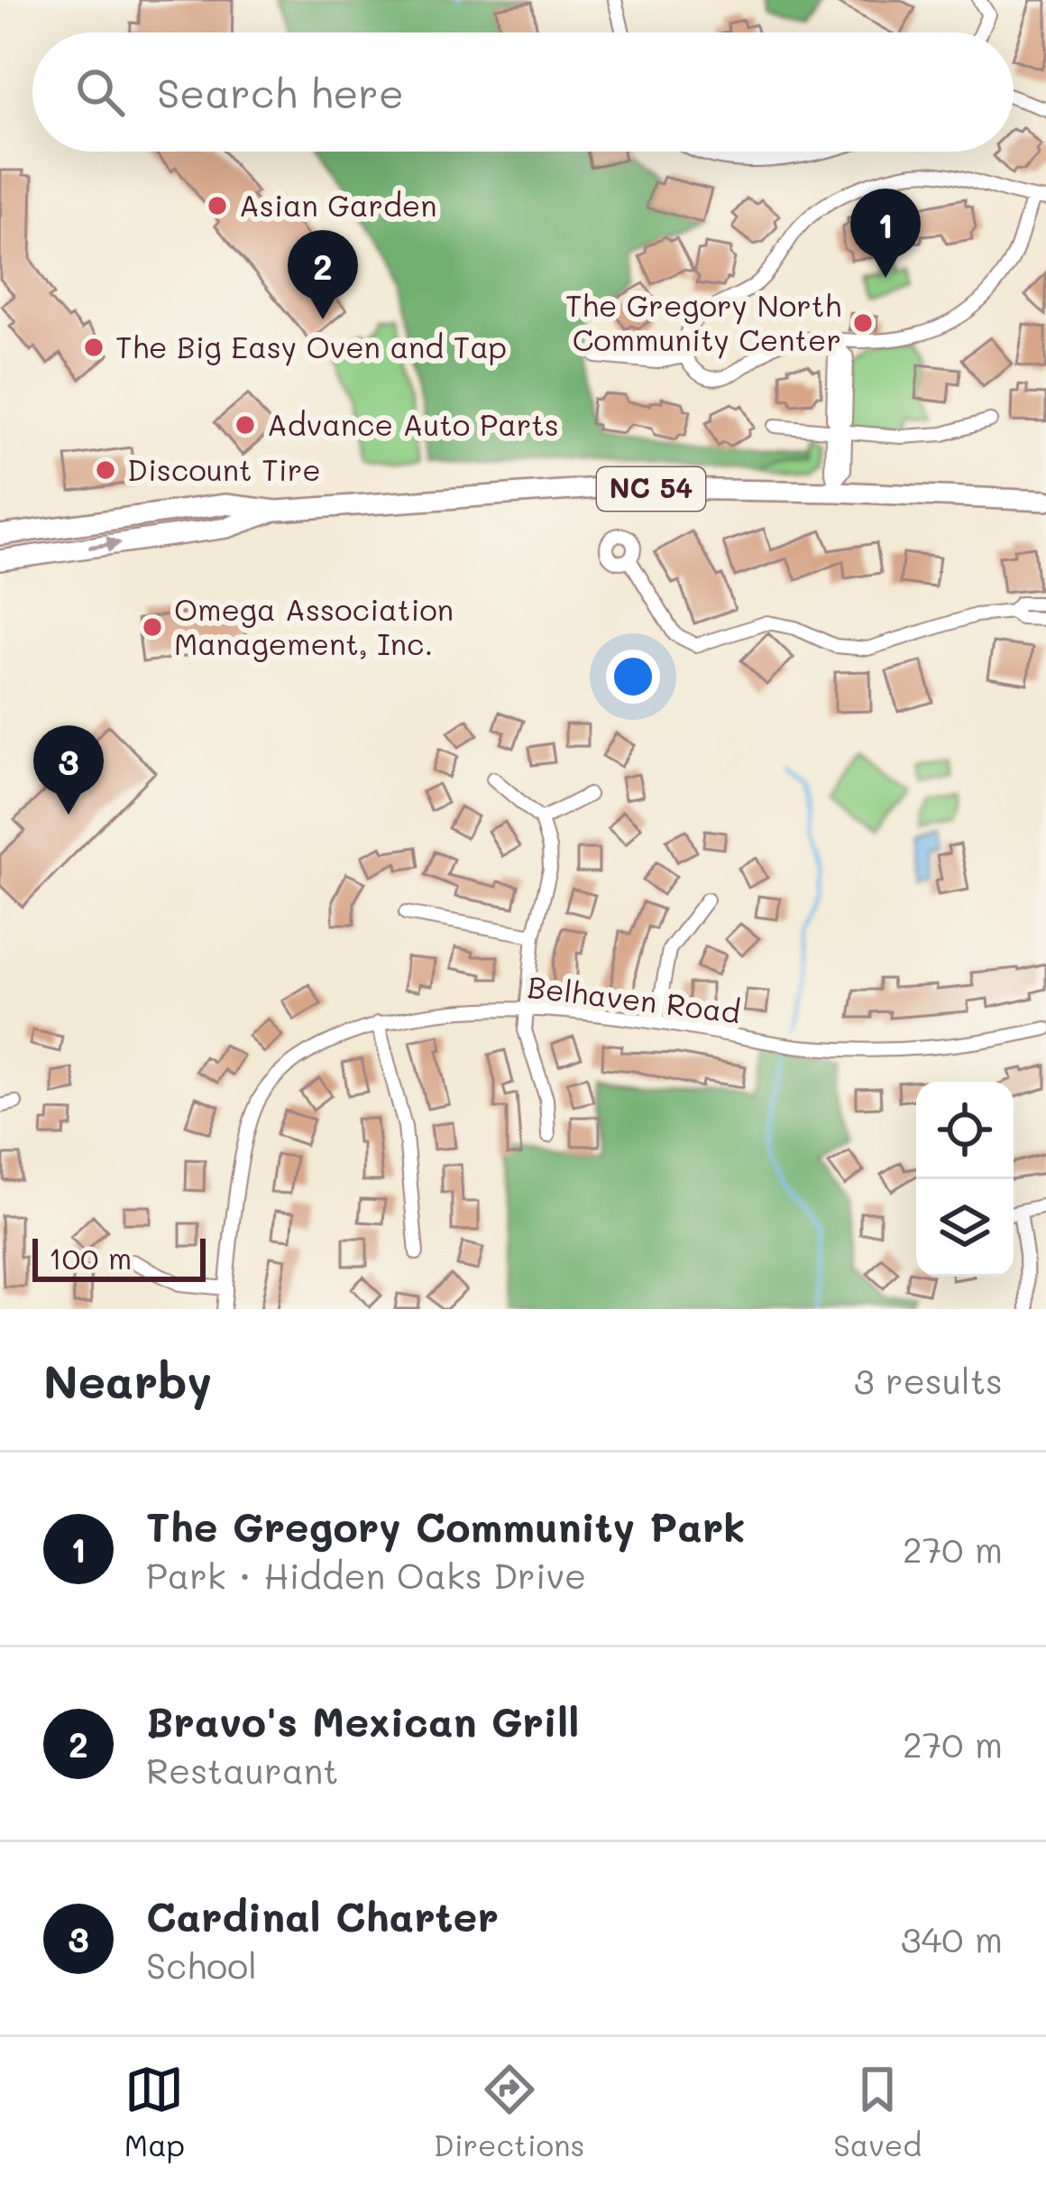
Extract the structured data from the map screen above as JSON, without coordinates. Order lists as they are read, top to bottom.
{
  "streets": {
    "main road": ["NC 54"],
    "street": ["Belhaven Road"]
  },
  "places": [
    "Asian Garden",
    "The Gregory North Community Center",
    "The Big Easy Oven and Tap",
    "Advance Auto Parts",
    "Discount Tire",
    "Omega Association Management, Inc."
  ],
  "scale_bar": "100 m",
  "page": {
    "search": "Search here",
    "pins": ["1", "2", "3"],
    "scale": "100 m",
    "heading": ["Nearby", "3 results"],
    "list": [
      {
        "mark": "1",
        "name": "The Gregory Community Park",
        "note": "Park · Hidden Oaks Drive",
        "value": "270 m"
      },
      {
        "mark": "2",
        "name": "Bravo's Mexican Grill",
        "note": "Restaurant",
        "value": "270 m"
      },
      {
        "mark": "3",
        "name": "Cardinal Charter",
        "note": "School",
        "value": "340 m"
      }
    ],
    "nav": ["Map", "Directions", "Saved"]
  }
}
